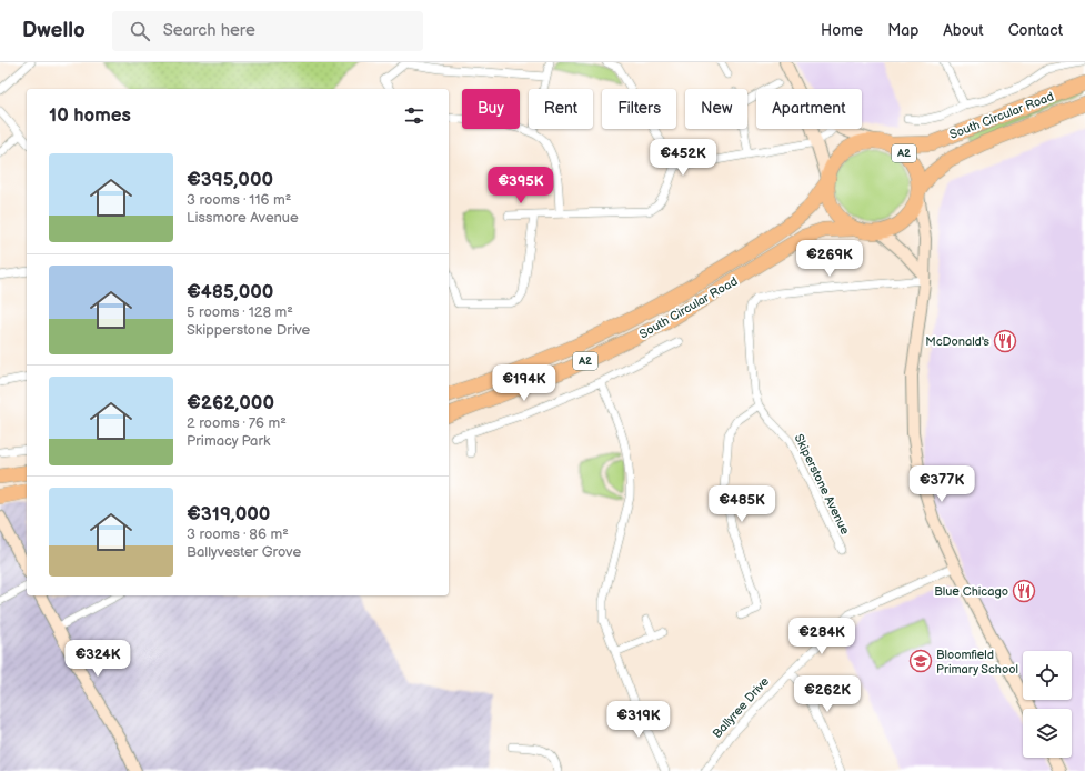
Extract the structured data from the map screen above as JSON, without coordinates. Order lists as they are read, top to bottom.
{
  "streets": {
    "highway": ["South Circular Road", "A2"],
    "street": ["Skiperstone Avenue", "Ballyree Drive"]
  },
  "crossings": [
    ["South Circular Road", "A2"]
  ],
  "places": {
    "restaurant": ["McDonald's", "Blue Chicago"],
    "school or university": ["Bloomfield Primary School"]
  },
  "page": {
    "header": "Dwello",
    "search": "Search here",
    "nav": [
      "Home",
      "Map",
      "About",
      "Contact"
    ],
    "chip": [
      "Buy",
      "Rent",
      "Filters",
      "New",
      "Apartment"
    ],
    "heading": "10 homes",
    "price": [
      "€452K",
      "€395K",
      "€269K",
      "€194K",
      "€377K",
      "€485K",
      "€284K",
      "€324K",
      "€262K",
      "€319K"
    ],
    "list": [
      {
        "name": "€395,000",
        "note": "3 rooms · 116 m² · Lissmore Avenue"
      },
      {
        "name": "€485,000",
        "note": "5 rooms · 128 m² · Skipperstone Drive"
      },
      {
        "name": "€262,000",
        "note": "2 rooms · 76 m² · Primacy Park"
      },
      {
        "name": "€319,000",
        "note": "3 rooms · 86 m² · Ballyvester Grove"
      }
    ]
  }
}
